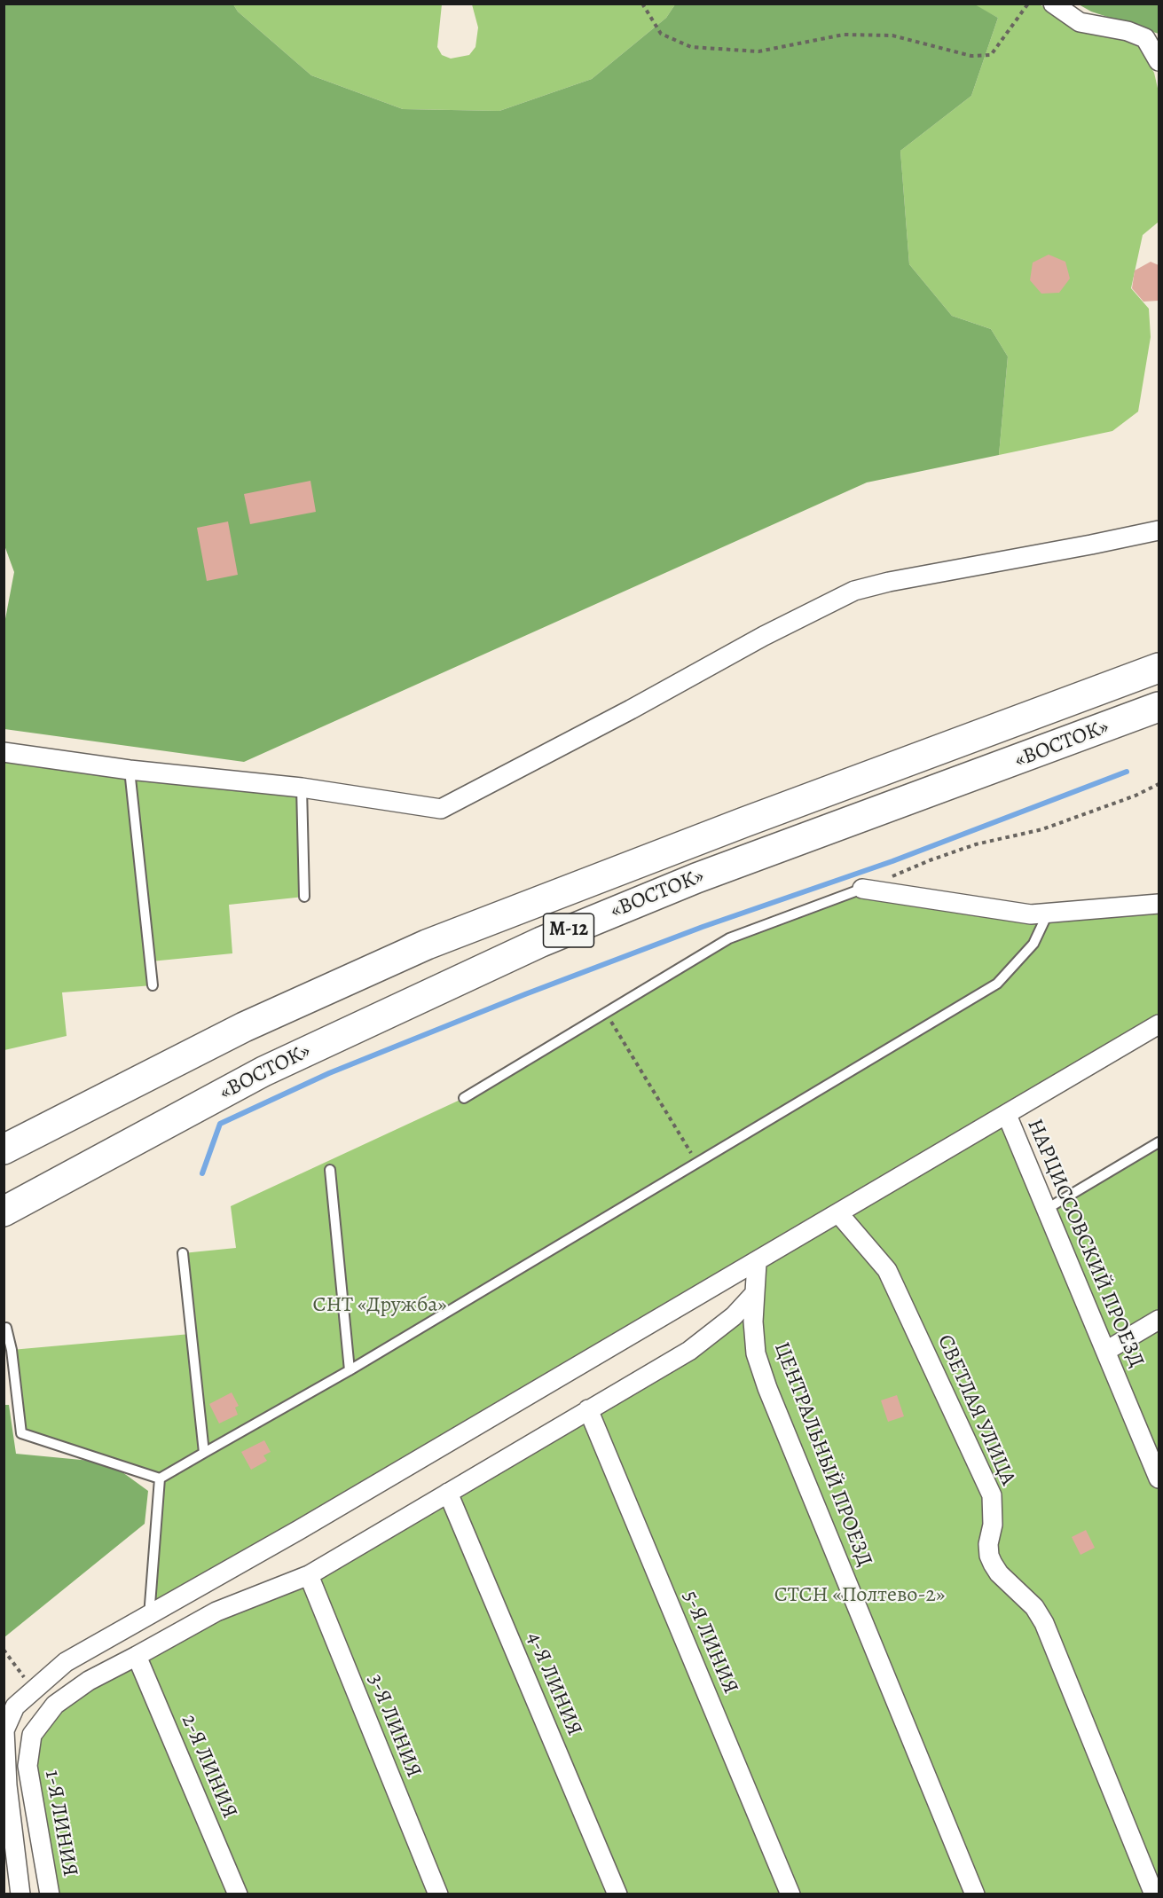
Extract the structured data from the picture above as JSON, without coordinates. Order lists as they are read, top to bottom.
{
  "streets": {
    "highway": ["«ВОСТОК»", "М-12"],
    "street": [
      "НАРЦИССОВСКИЙ ПРОЕЗД",
      "СВЕТЛАЯ УЛИЦА",
      "ЦЕНТРАЛЬНЫЙ ПРОЕЗД",
      "5-Я ЛИНИЯ",
      "4-Я ЛИНИЯ",
      "3-Я ЛИНИЯ",
      "2-Я ЛИНИЯ",
      "1-Я ЛИНИЯ"
    ]
  },
  "crossings": [
    ["ЦЕНТРАЛЬНЫЙ ПРОЕЗД", "1-Я ЛИНИЯ"],
    ["5-Я ЛИНИЯ", "1-Я ЛИНИЯ"],
    ["4-Я ЛИНИЯ", "1-Я ЛИНИЯ"],
    ["3-Я ЛИНИЯ", "1-Я ЛИНИЯ"],
    ["2-Я ЛИНИЯ", "1-Я ЛИНИЯ"]
  ],
  "parks": ["СНТ «Дружба»", "СТСН «Полтево-2»"]
}
